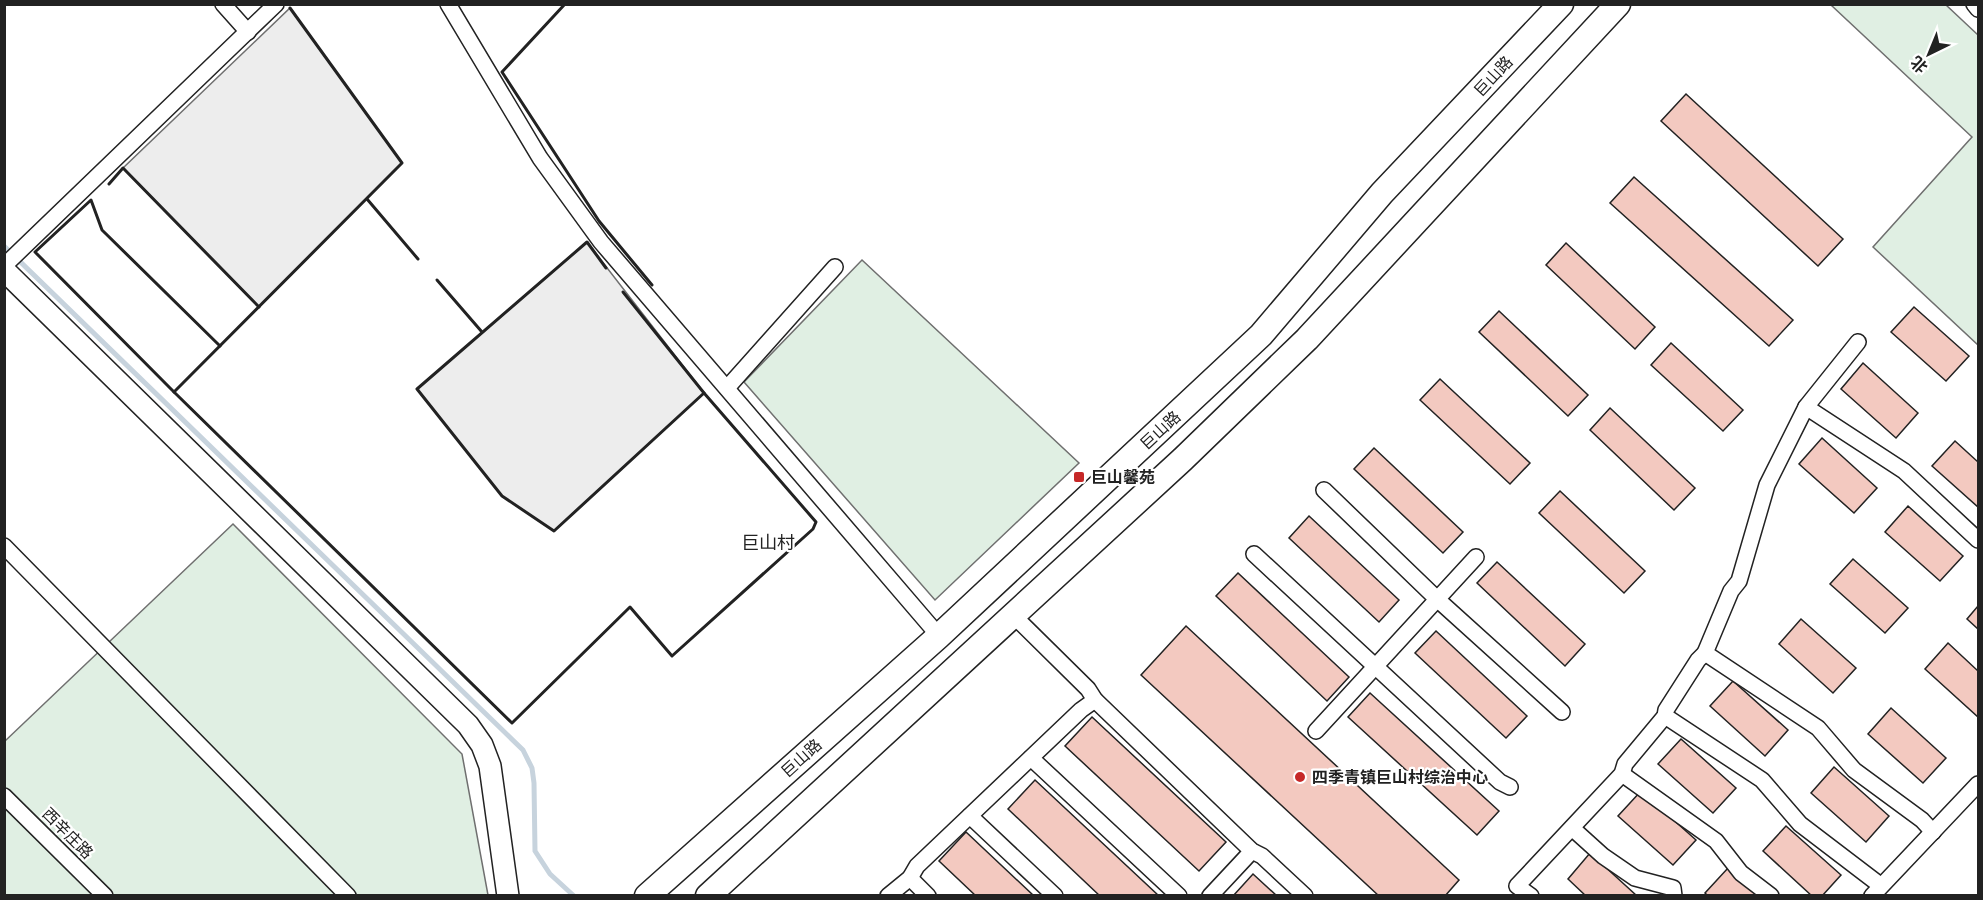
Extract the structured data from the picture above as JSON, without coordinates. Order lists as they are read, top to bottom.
{
  "streets": {
    "main road": ["巨山路"],
    "street": ["西辛庄路"]
  },
  "districts": ["巨山村"],
  "places": {
    "transit": ["巨山馨苑"],
    "other": ["四季青镇巨山村综治中心"]
  },
  "north": "bottom left"
}
